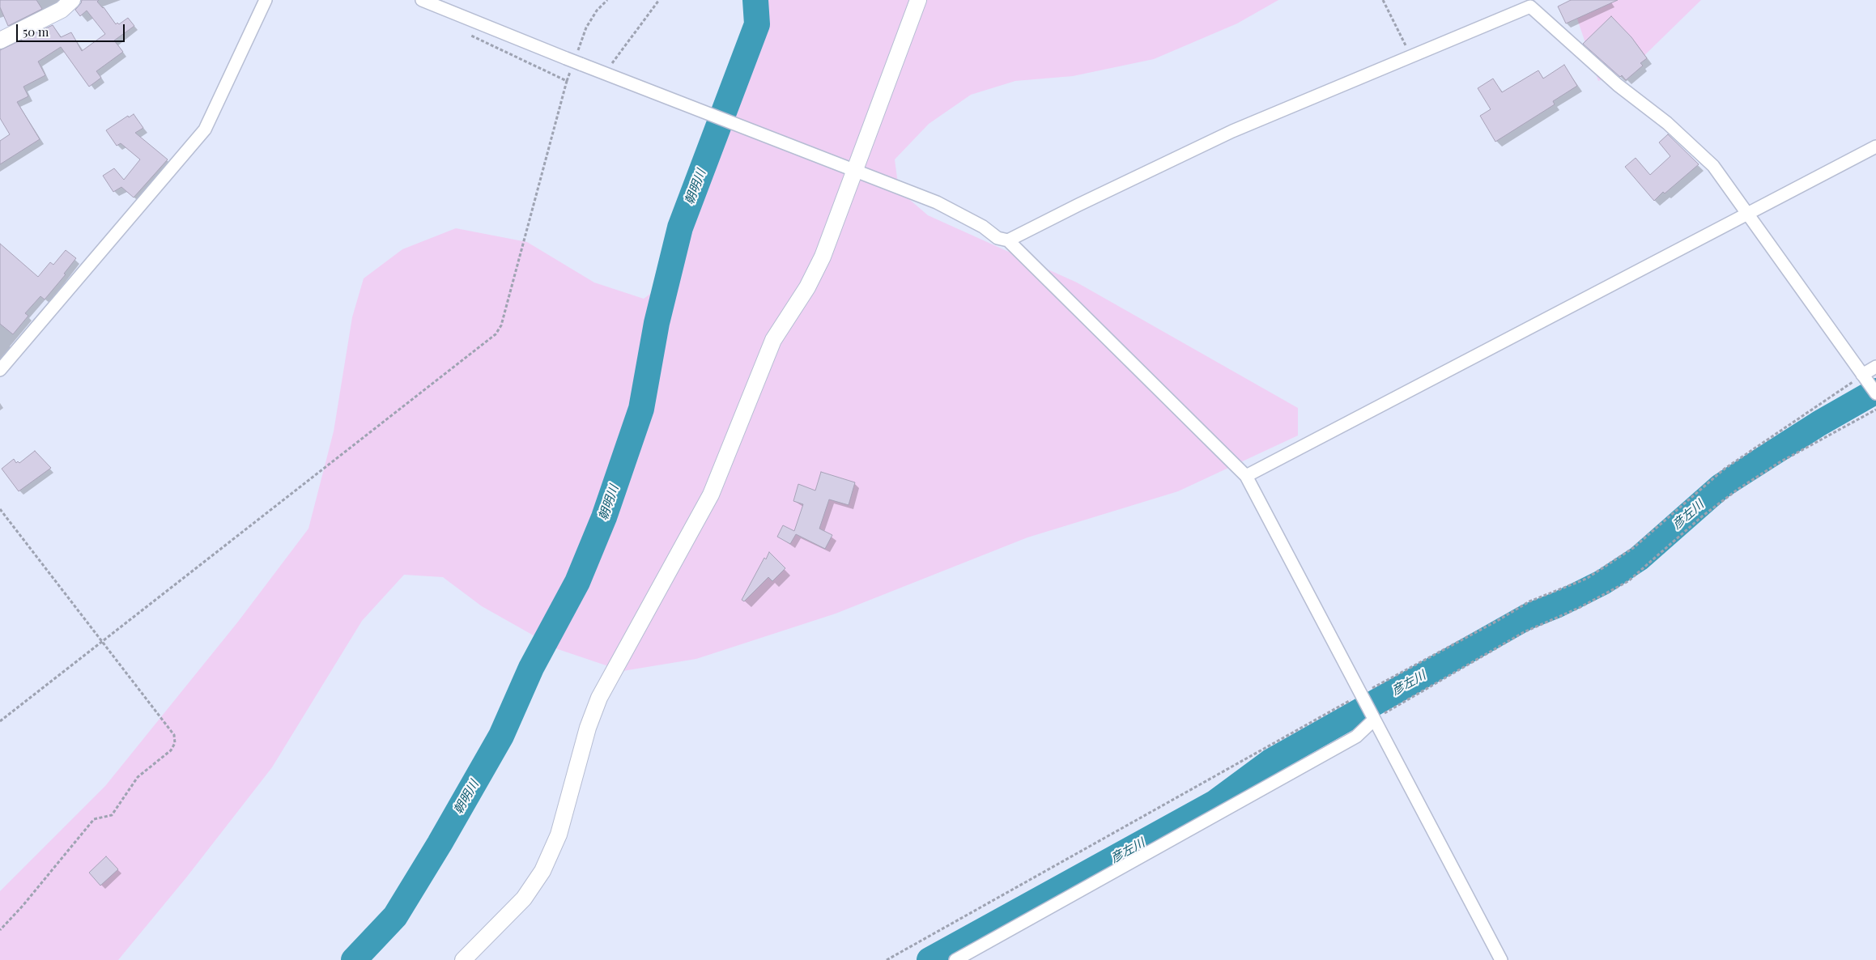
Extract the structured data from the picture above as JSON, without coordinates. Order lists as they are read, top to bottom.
{
  "water": ["朝明川", "彦左川"],
  "scale_bar": "50 m"
}
